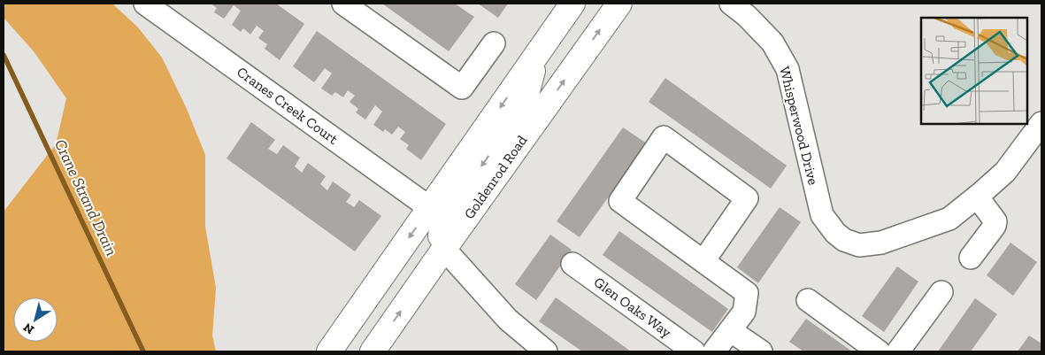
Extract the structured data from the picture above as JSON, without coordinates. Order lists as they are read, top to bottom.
{
  "streets": {
    "main road": ["Goldenrod Road"],
    "street": ["Cranes Creek Court", "Whisperwood Drive", "Glen Oaks Way"]
  },
  "water": ["Crane Strand Drain"],
  "north": "bottom left"
}
